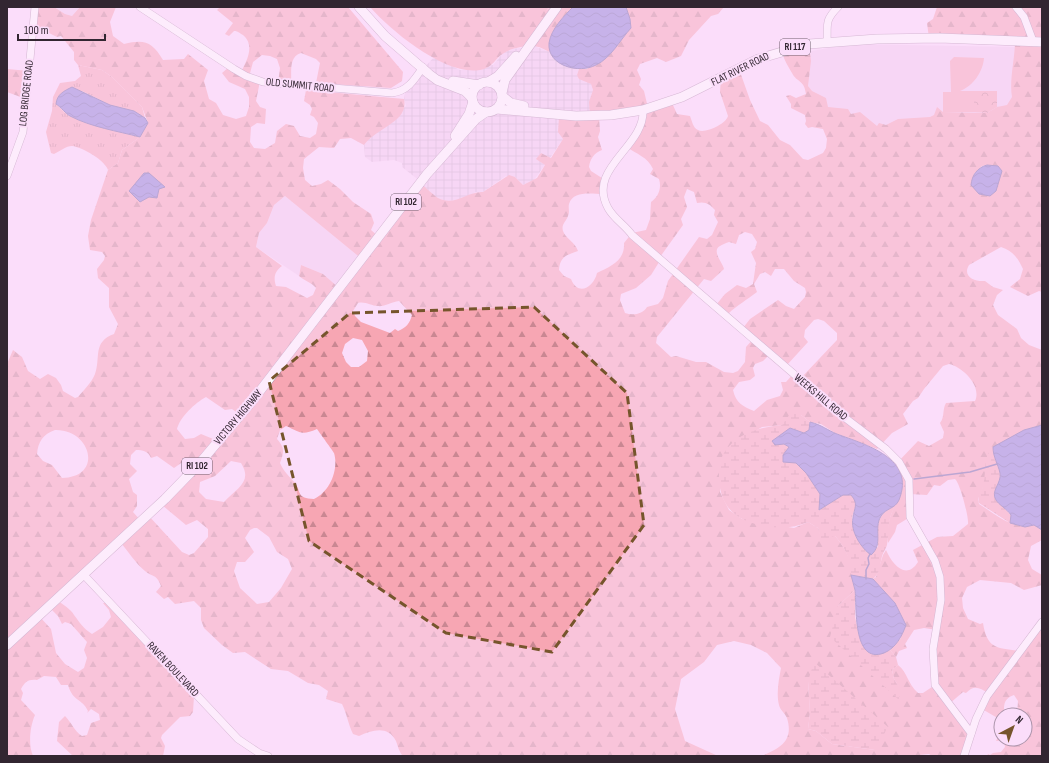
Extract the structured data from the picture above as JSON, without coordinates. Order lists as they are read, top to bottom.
{
  "streets": {
    "main road": [
      "RI 117",
      "FLAT RIVER ROAD",
      "RI 102",
      "VICTORY HIGHWAY"
    ],
    "street": [
      "OLD SUMMIT ROAD",
      "LOG BRIDGE ROAD",
      "WEEKS HILL ROAD",
      "RAVEN BOULEVARD"
    ]
  },
  "crossings": [
    ["FLAT RIVER ROAD", "WEEKS HILL ROAD"],
    ["FLAT RIVER ROAD", "VICTORY HIGHWAY"],
    ["VICTORY HIGHWAY", "RAVEN BOULEVARD"]
  ],
  "scale_bar": "100 m",
  "north": "top right"
}
